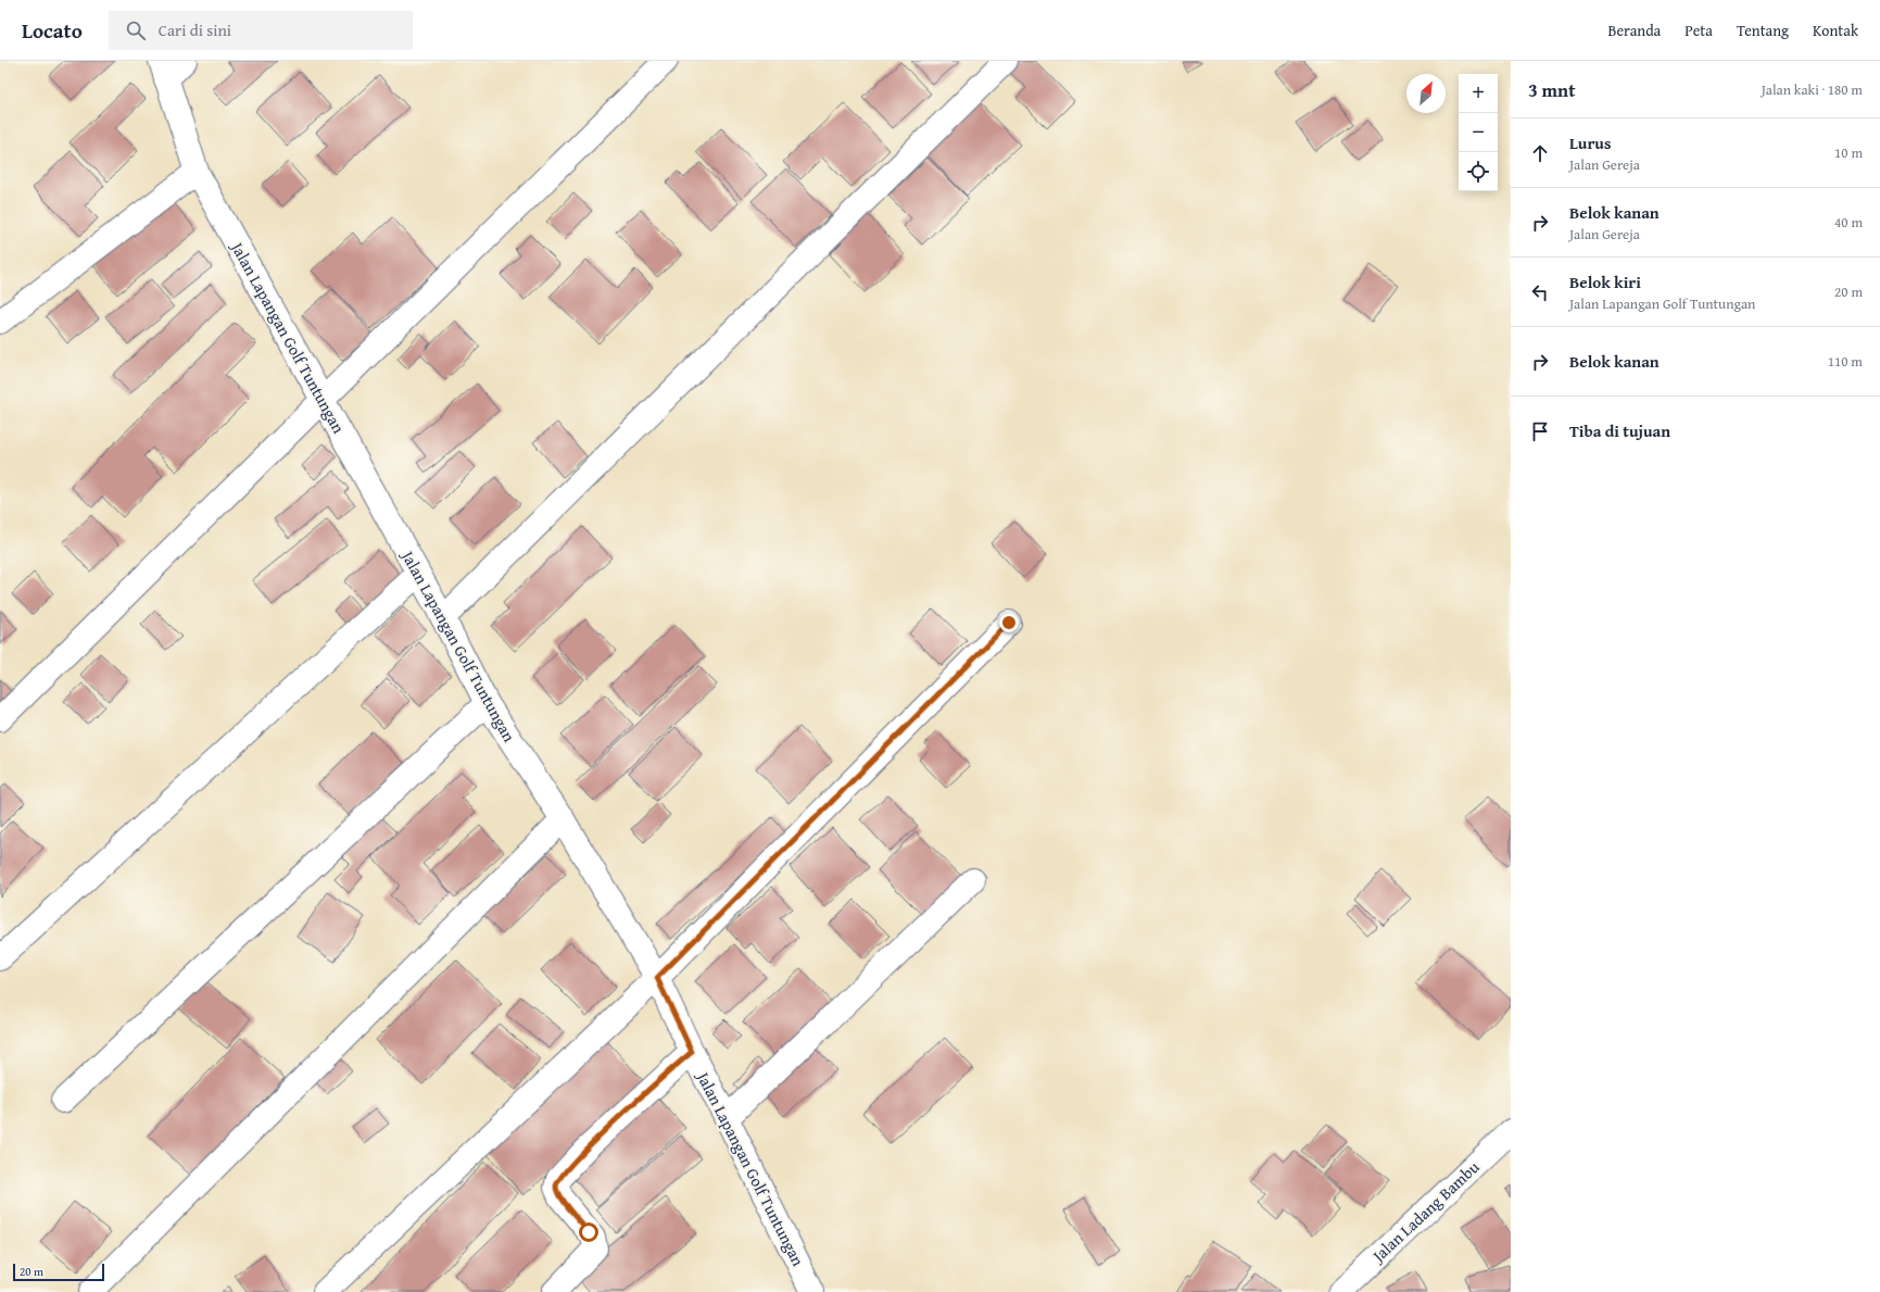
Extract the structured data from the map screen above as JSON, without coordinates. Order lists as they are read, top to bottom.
{
  "streets": {
    "street": ["Jalan Lapangan Golf Tuntungan", "Jalan Ladang Bambu"]
  },
  "scale_bar": "20 m",
  "north": "top right",
  "page": {
    "header": "Locato",
    "search": "Cari di sini",
    "nav": [
      "Beranda",
      "Peta",
      "Tentang",
      "Kontak"
    ],
    "heading": ["3 mnt", "Jalan kaki · 180 m"],
    "map_buttons": ["+", "−"],
    "list": [
      ["Lurus", "Jalan Gereja", "10 m"],
      ["Belok kanan", "Jalan Gereja", "40 m"],
      ["Belok kiri", "Jalan Lapangan Golf Tuntungan", "20 m"],
      ["Belok kanan", "110 m"],
      "Tiba di tujuan"
    ],
    "scale": "20 m"
  }
}
